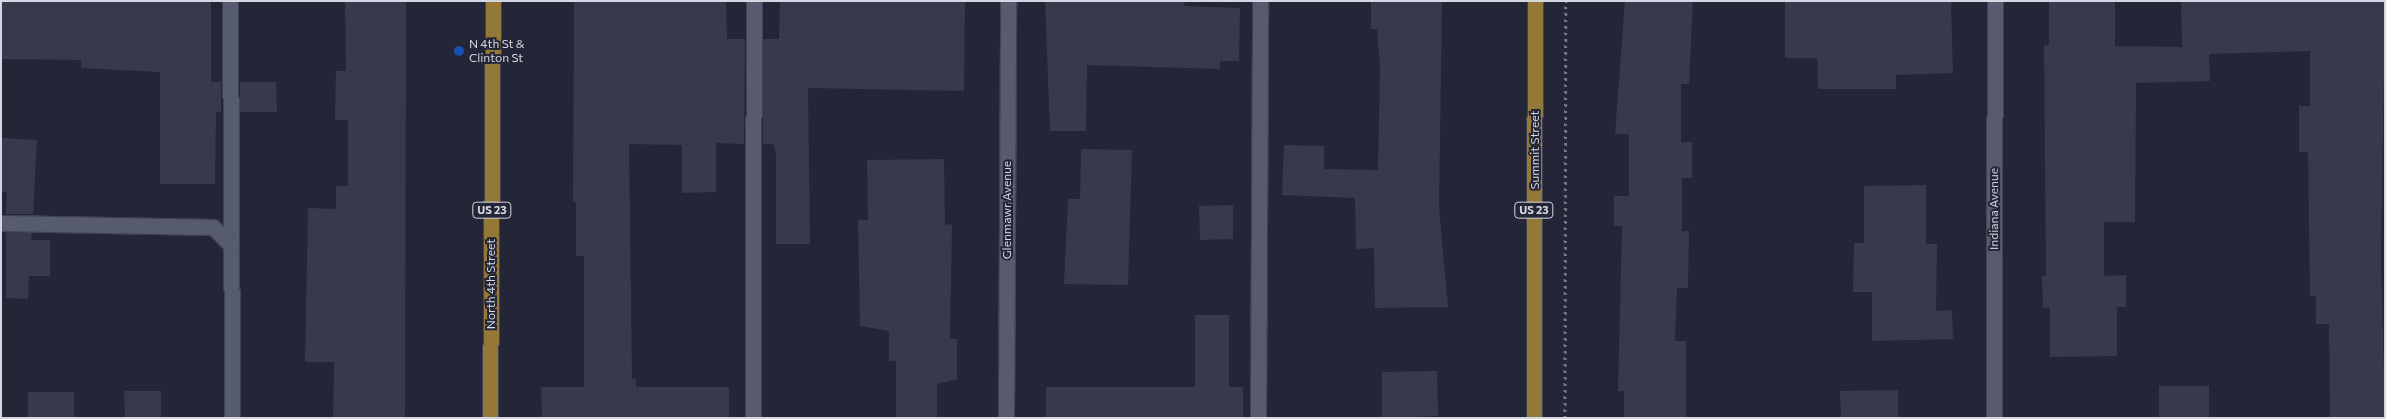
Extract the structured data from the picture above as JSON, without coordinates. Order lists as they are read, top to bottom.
{
  "streets": {
    "main road": ["Summit Street", "US 23", "North 4th Street"],
    "street": ["Indiana Avenue", "Glenmawr Avenue"]
  },
  "places": ["N 4th St & Clinton St"]
}
